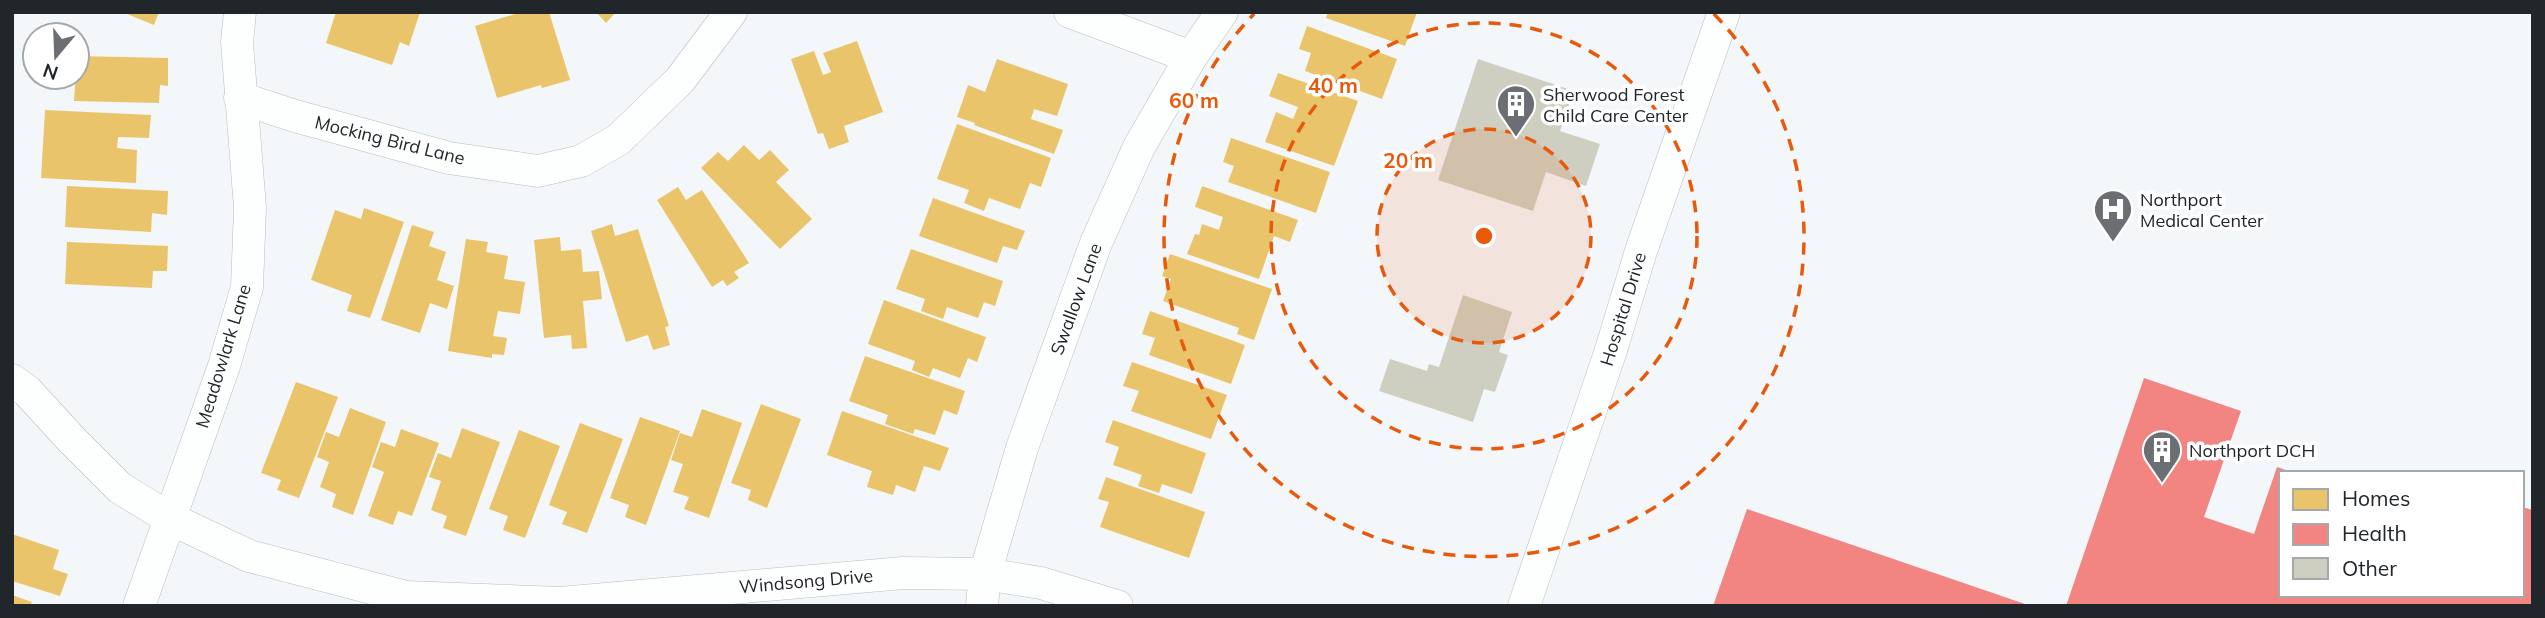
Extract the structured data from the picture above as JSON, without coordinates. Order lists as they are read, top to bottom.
{
  "streets": {
    "street": [
      "Mocking Bird Lane",
      "Swallow Lane",
      "Hospital Drive",
      "Meadowlark Lane",
      "Windsong Drive"
    ]
  },
  "crossings": [
    ["Mocking Bird Lane", "Meadowlark Lane"],
    ["Swallow Lane", "Windsong Drive"],
    ["Meadowlark Lane", "Windsong Drive"]
  ],
  "places": {
    "building": ["Sherwood Forest Child Care Center", "Northport DCH"],
    "hospital": ["Northport Medical Center"]
  },
  "legend": ["Homes", "Health", "Other"],
  "north": "bottom",
  "rings": ["40 m", "60 m", "20 m"]
}
